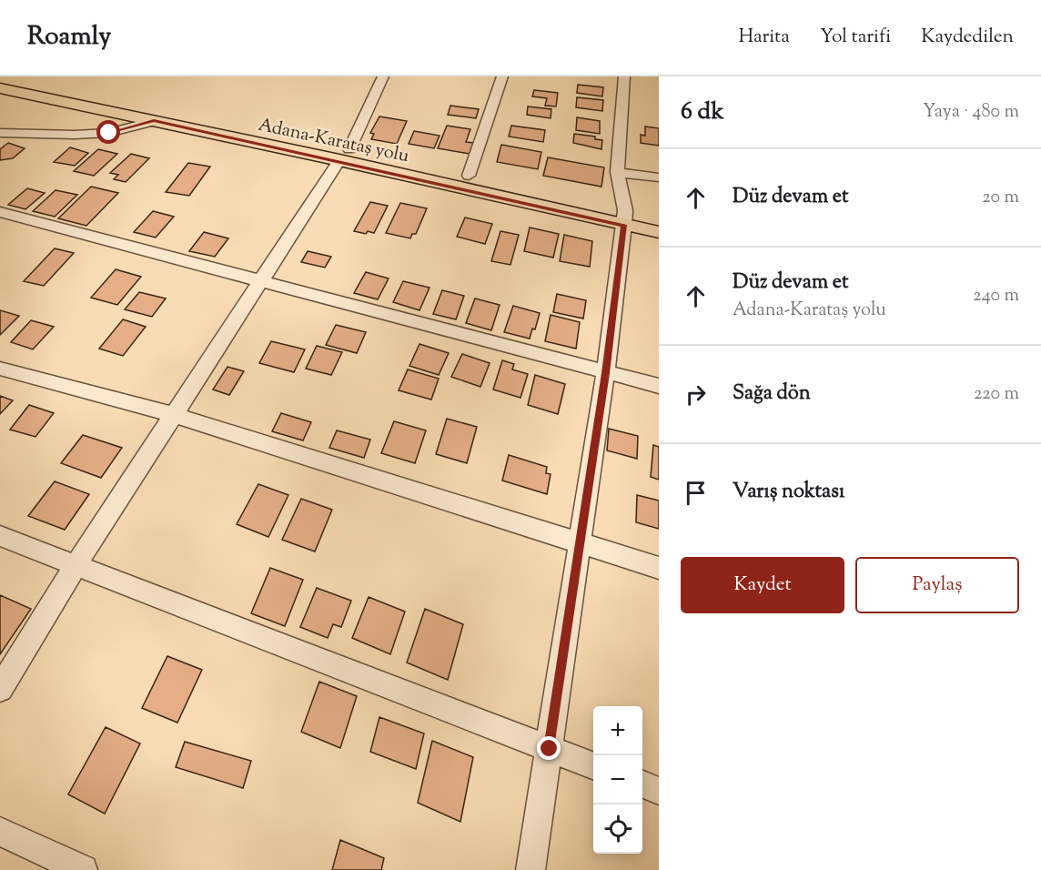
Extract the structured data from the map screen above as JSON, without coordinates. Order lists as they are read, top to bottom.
{
  "streets": {
    "main road": ["Adana-Karataş yolu"]
  },
  "page": {
    "header": "Roamly",
    "nav": ["Harita", "Yol tarifi", "Kaydedilen"],
    "heading": ["6 dk", "Yaya · 480 m"],
    "list": [
      ["Düz devam et", "20 m"],
      ["Düz devam et", "Adana-Karataş yolu", "240 m"],
      ["Sağa dön", "220 m"],
      "Varış noktası"
    ],
    "buttons": ["Kaydet", "Paylaş"],
    "map_buttons": ["+", "−"]
  }
}
